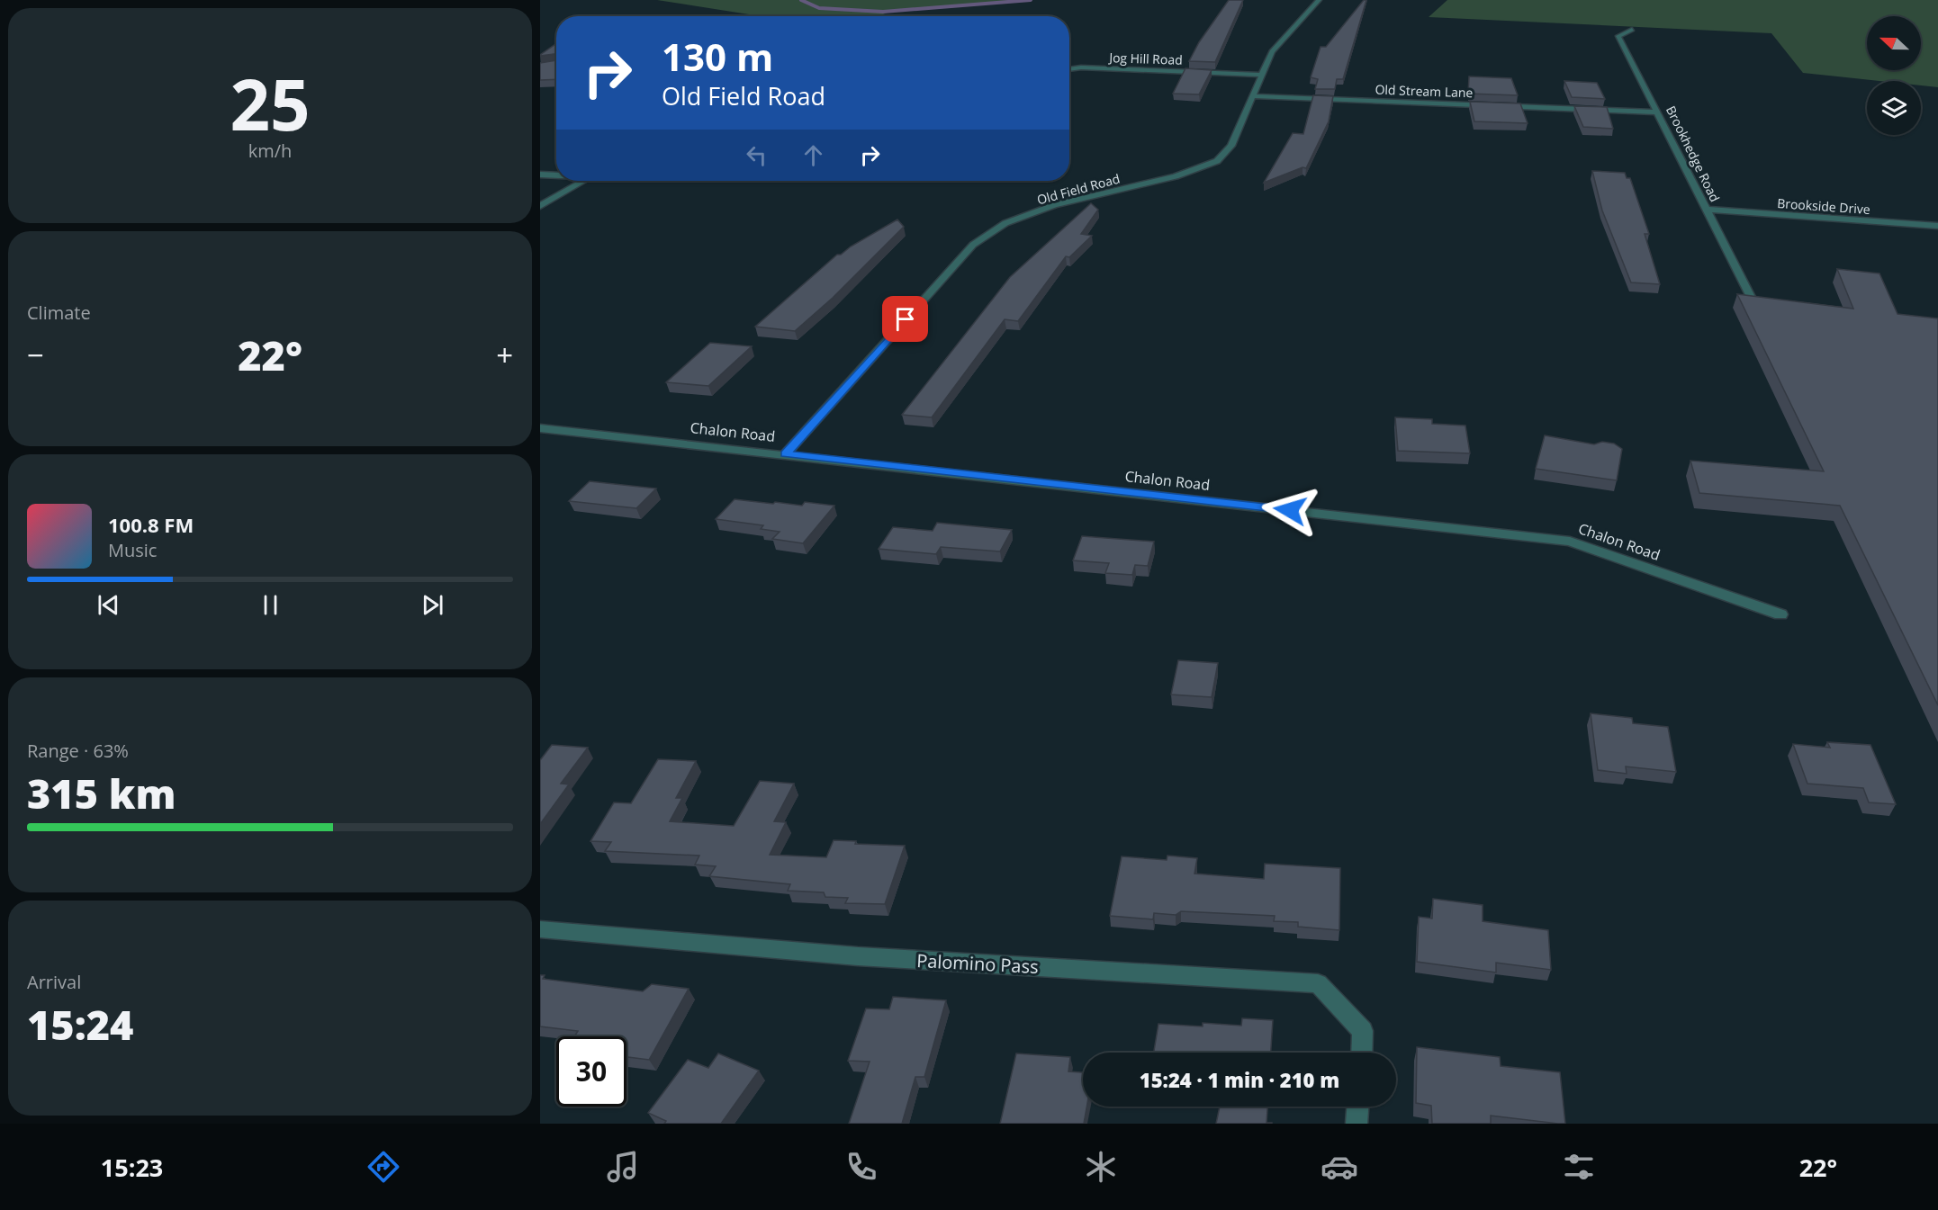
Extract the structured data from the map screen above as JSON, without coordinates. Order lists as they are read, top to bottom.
{
  "streets": {
    "street": [
      "Jog Hill Road",
      "Old Stream Lane",
      "Brookhedge Road",
      "Old Field Road",
      "Brookside Drive",
      "Chalon Road",
      "Palomino Pass"
    ]
  },
  "crossings": [
    ["Jog Hill Road", "Old Field Road"],
    ["Old Stream Lane", "Brookhedge Road"],
    ["Old Stream Lane", "Old Field Road"],
    ["Brookhedge Road", "Brookside Drive"],
    ["Old Field Road", "Chalon Road"]
  ],
  "north": "left",
  "page": {
    "tile": [
      ["25", "km/h"],
      "Climate",
      ["Range · 63%", "315 km"],
      ["Arrival", "15:24"]
    ],
    "turn": ["130 m", "Old Field Road"],
    "heat": ["−", "22°", "+"],
    "song": ["100.8 FM", "Music"],
    "limit": "30",
    "trip": "15:24 · 1 min · 210 m",
    "tabs": ["15:23", "22°"]
  }
}
